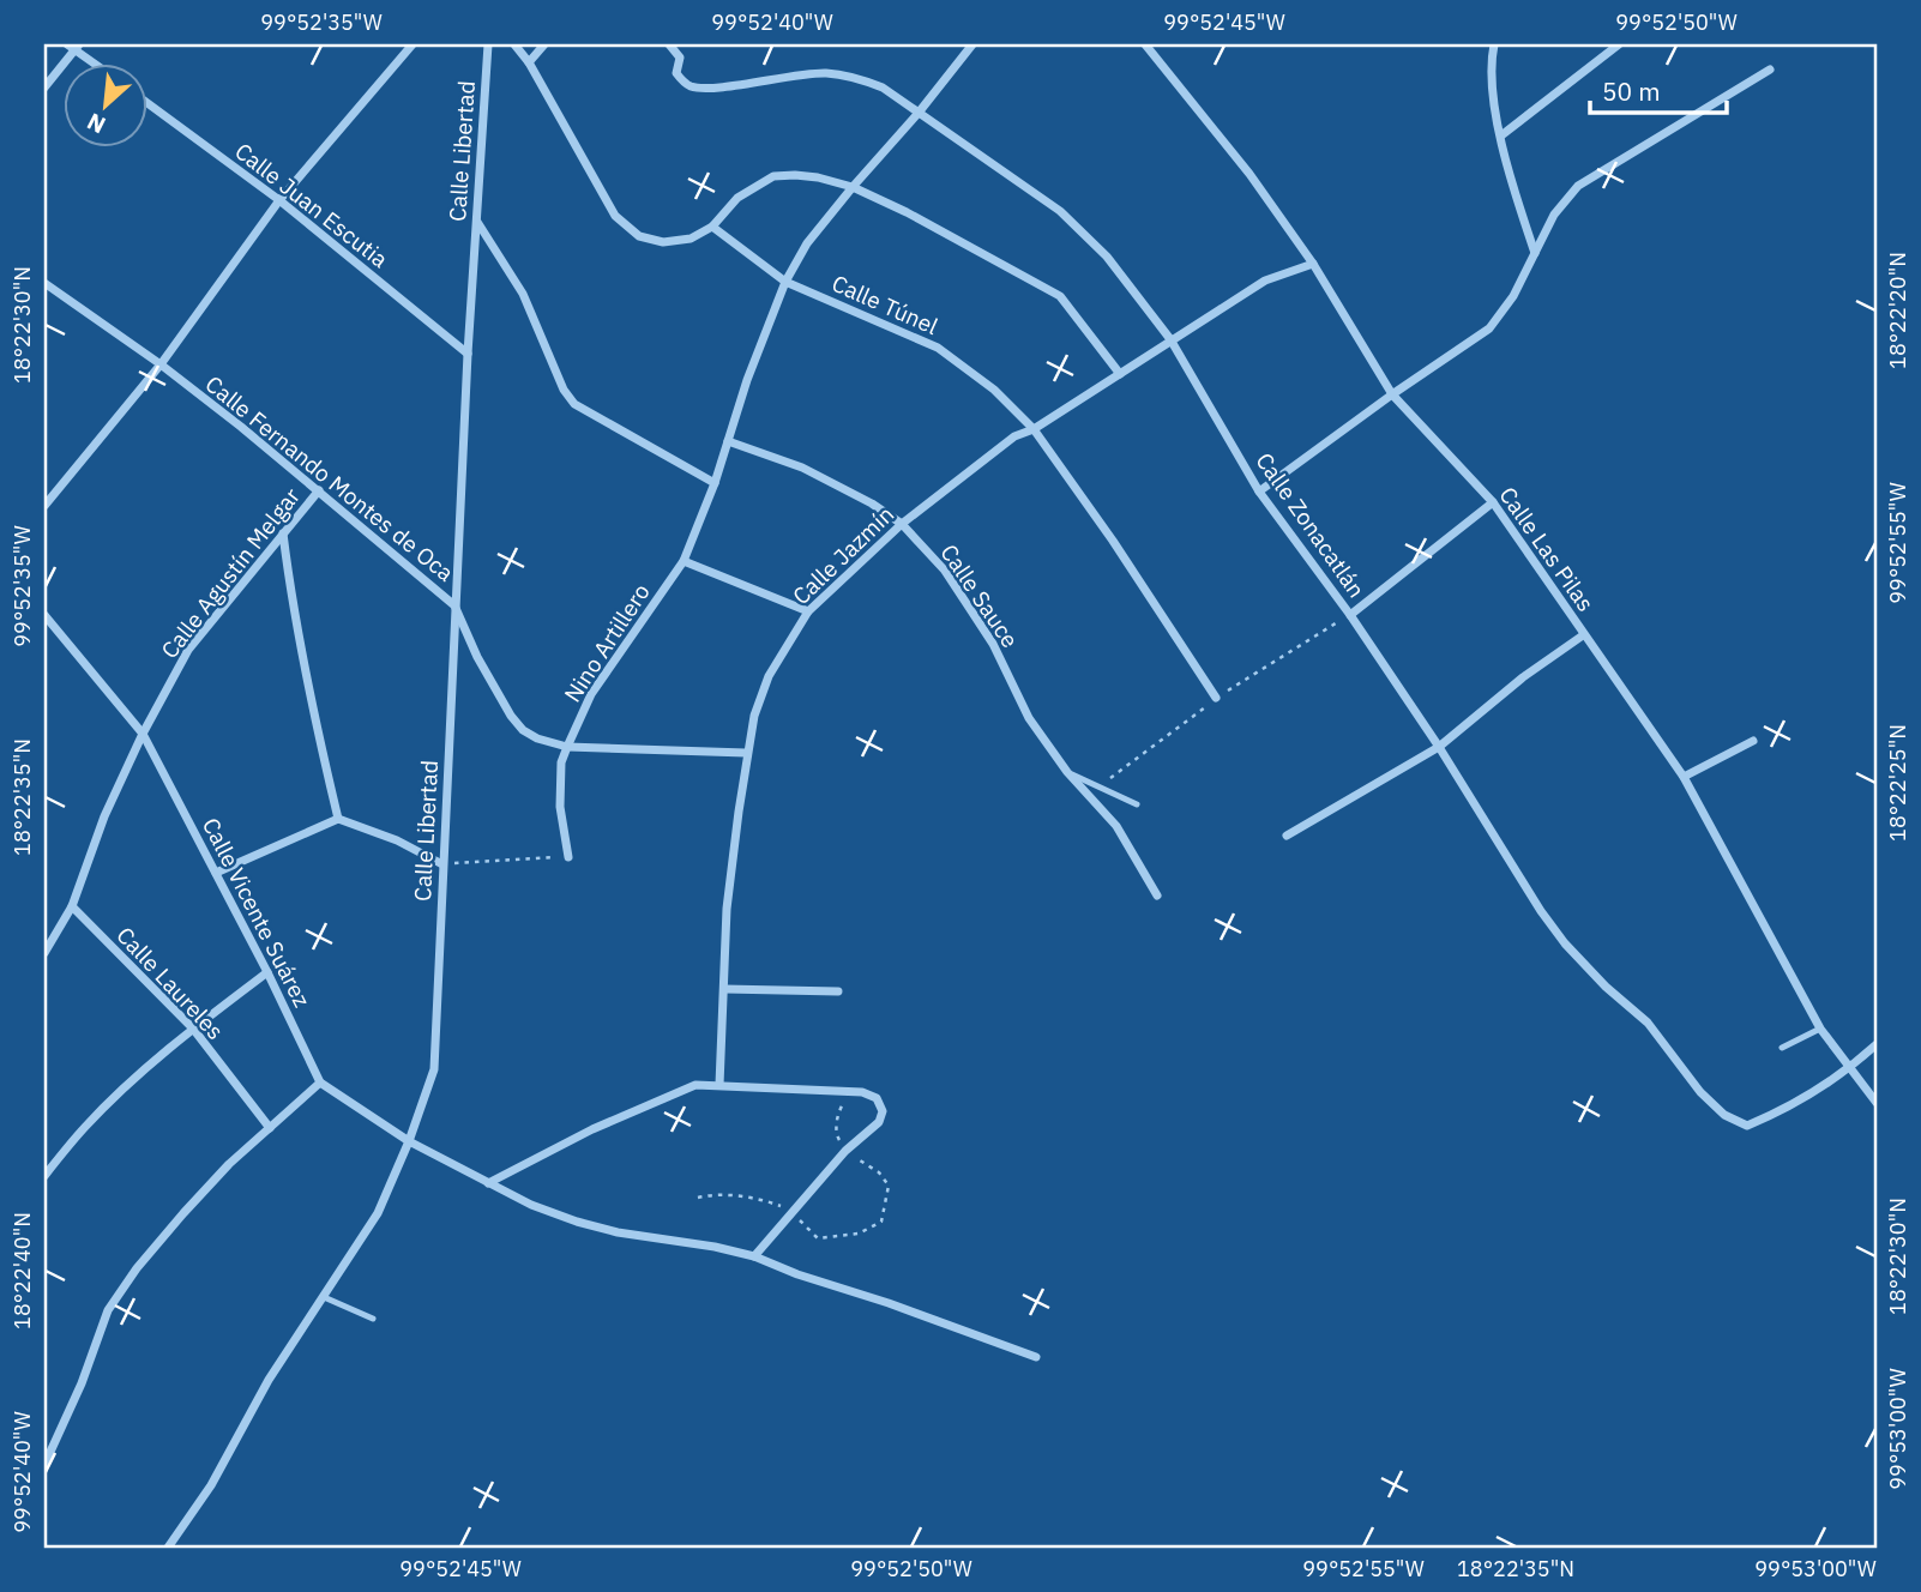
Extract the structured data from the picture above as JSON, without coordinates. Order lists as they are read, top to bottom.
{
  "streets": {
    "street": [
      "Calle Libertad",
      "Calle Juan Escutia",
      "Calle Túnel",
      "Calle Fernando Montes de Oca",
      "Calle Zonacatlán",
      "Calle Las Pilas",
      "Calle Jazmín",
      "Calle Agustín Melgar",
      "Calle Sauce",
      "Nino Artillero",
      "Calle Vicente Suárez",
      "Calle Laureles"
    ]
  },
  "crossings": [
    ["Calle Libertad", "Calle Juan Escutia"],
    ["Calle Libertad", "Calle Fernando Montes de Oca"],
    ["Calle Túnel", "Calle Jazmín"],
    ["Calle Túnel", "Nino Artillero"],
    ["Calle Fernando Montes de Oca", "Calle Jazmín"],
    ["Calle Fernando Montes de Oca", "Calle Agustín Melgar"],
    ["Calle Fernando Montes de Oca", "Nino Artillero"],
    ["Calle Zonacatlán", "Calle Las Pilas"],
    ["Calle Zonacatlán", "Calle Jazmín"],
    ["Calle Zonacatlán", "Nino Artillero"],
    ["Calle Las Pilas", "Calle Jazmín"],
    ["Calle Jazmín", "Calle Sauce"],
    ["Calle Agustín Melgar", "Calle Vicente Suárez"],
    ["Calle Agustín Melgar", "Calle Laureles"],
    ["Calle Sauce", "Nino Artillero"]
  ],
  "scale_bar": "50 m",
  "north": "bottom left",
  "coordinates": [
    "99°52'35\"W",
    "99°52'40\"W",
    "99°52'45\"W",
    "99°52'50\"W",
    "18°22'20\"N",
    "18°22'30\"N",
    "99°52'55\"W",
    "18°22'25\"N",
    "18°22'35\"N",
    "18°22'40\"N",
    "99°53'00\"W"
  ]
}
